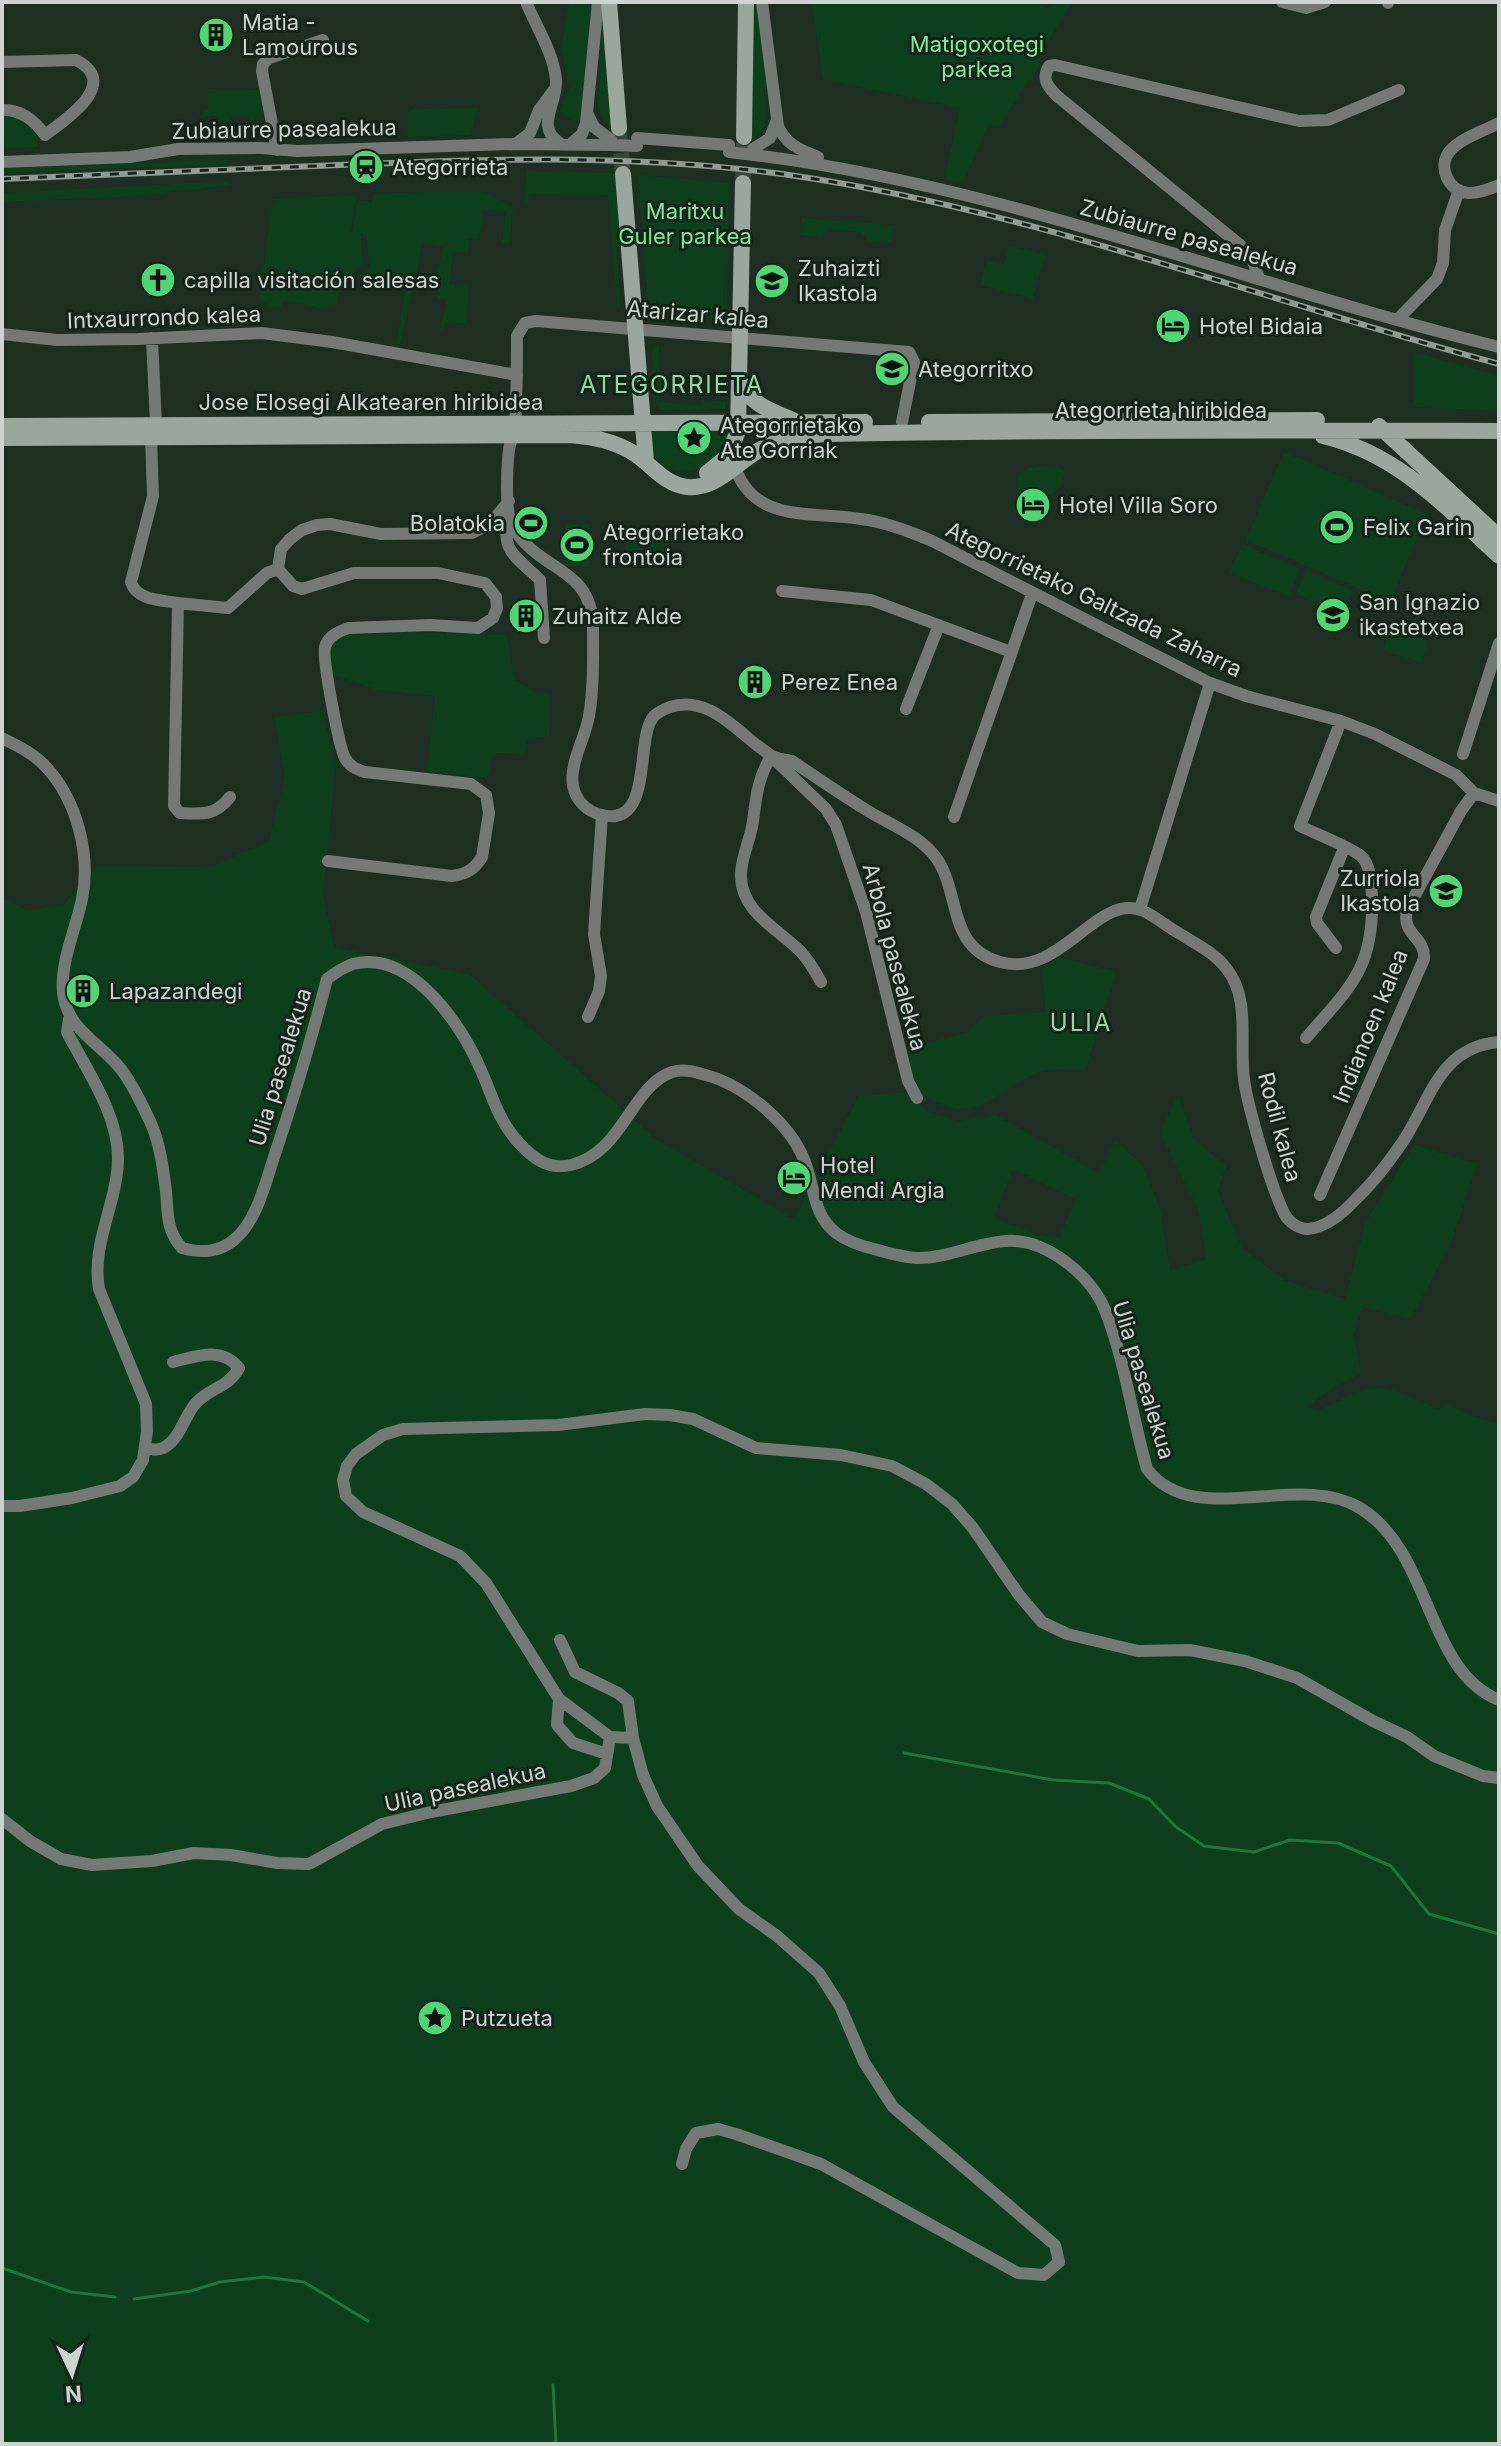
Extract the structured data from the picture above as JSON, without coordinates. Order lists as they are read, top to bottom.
{
  "streets": {
    "main road": ["Jose Elosegi Alkatearen hiribidea", "Ategorrieta hiribidea"],
    "street": [
      "Zubiaurre pasealekua",
      "Atarizar kalea",
      "Intxaurrondo kalea",
      "Ategorrietako Galtzada Zaharra",
      "Arbola pasealekua",
      "Indianoen kalea",
      "Ulia pasealekua",
      "Rodil kalea"
    ]
  },
  "crossings": [
    ["Atarizar kalea", "Intxaurrondo kalea"],
    ["Atarizar kalea", "Jose Elosegi Alkatearen hiribidea"],
    ["Jose Elosegi Alkatearen hiribidea", "Ategorrieta hiribidea"],
    ["Ategorrieta hiribidea", "Ategorrietako Galtzada Zaharra"],
    ["Ategorrietako Galtzada Zaharra", "Indianoen kalea"]
  ],
  "districts": ["ATEGORRIETA", "ULIA"],
  "parks": ["Matigoxotegi parkea", "Maritxu Guler parkea"],
  "places": {
    "building": [
      "Matia - Lamourous",
      "Zuhaitz Alde",
      "Perez Enea",
      "Lapazandegi"
    ],
    "station": ["Ategorrieta"],
    "church": ["capilla visitación salesas"],
    "school or university": [
      "Zuhaizti Ikastola",
      "Ategorritxo",
      "San Ignazio ikastetxea",
      "Zurriola Ikastola"
    ],
    "hotel": ["Hotel Bidaia", "Hotel Villa Soro", "Hotel Mendi Argia"],
    "place": ["Ategorrietako Ate Gorriak", "Putzueta"],
    "sports": ["Bolatokia", "Felix Garin", "Ategorrietako frontoia"]
  },
  "north": "bottom"
}
